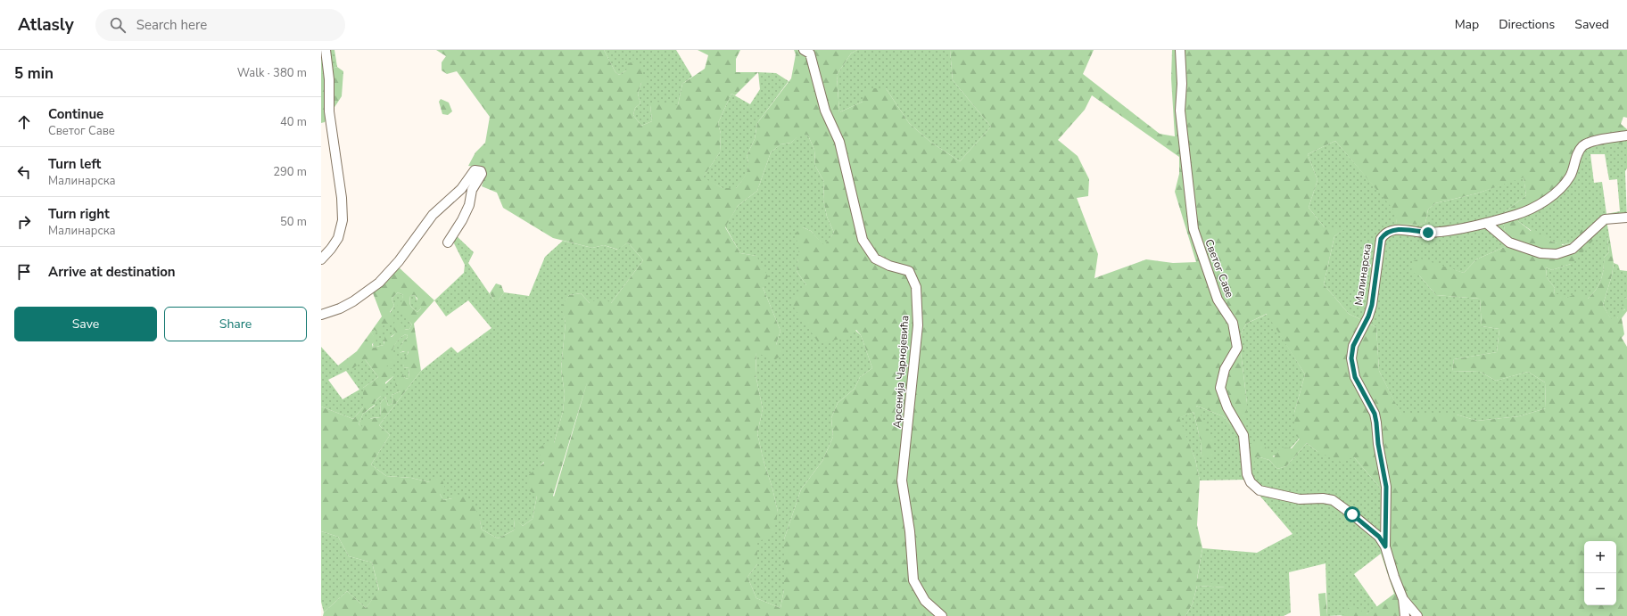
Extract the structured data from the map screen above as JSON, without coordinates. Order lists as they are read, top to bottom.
{
  "streets": {
    "street": ["Светог Саве", "Малинарска", "Арсенија Чарнојевића"]
  },
  "crossings": [
    ["Светог Саве", "Малинарска"]
  ],
  "page": {
    "header": "Atlasly",
    "search": "Search here",
    "nav": ["Map", "Directions", "Saved"],
    "heading": ["5 min", "Walk · 380 m"],
    "list": [
      ["Continue", "Светог Саве", "40 m"],
      ["Turn left", "Малинарска", "290 m"],
      ["Turn right", "Малинарска", "50 m"],
      "Arrive at destination"
    ],
    "buttons": ["Save", "Share"],
    "map_buttons": ["+", "−"]
  }
}
